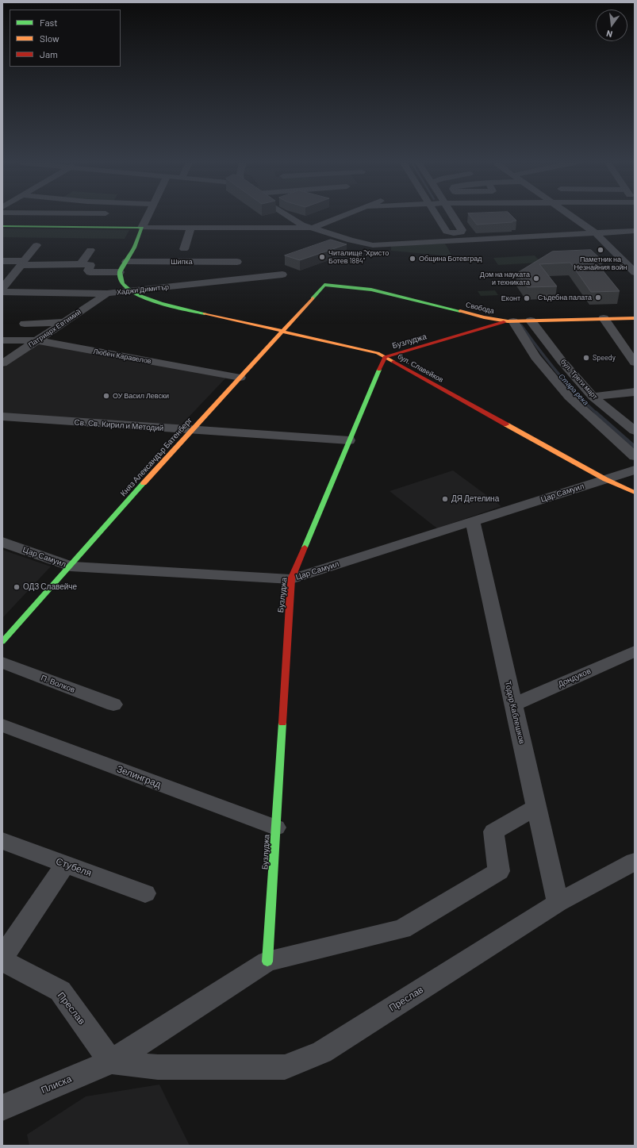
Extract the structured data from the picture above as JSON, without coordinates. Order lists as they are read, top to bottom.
{
  "streets": {
    "street": [
      "Шипка",
      "Хаджи Димитър",
      "Свобода",
      "Патриарх Евтимий",
      "Бузлуджа",
      "Любен Каравелов",
      "бул. Славейков",
      "бул. Трети март",
      "Св. Св. Кирил и Методий",
      "Княз Александър Батенберг",
      "Цар Самуил",
      "Дондуков",
      "П. Волков",
      "Тодор Каблешков",
      "Зелинград",
      "Стубеля",
      "Преслав",
      "Плиска"
    ]
  },
  "crossings": [
    ["Хаджи Димитър", "Патриарх Евтимий"],
    ["Хаджи Димитър", "бул. Славейков"],
    ["Свобода", "Бузлуджа"],
    ["Свобода", "бул. Трети март"],
    ["Свобода", "Княз Александър Батенберг"],
    ["Патриарх Евтимий", "Любен Каравелов"],
    ["Бузлуджа", "бул. Славейков"],
    ["Бузлуджа", "Св. Св. Кирил и Методий"],
    ["Бузлуджа", "Цар Самуил"],
    ["Бузлуджа", "Зелинград"],
    ["Бузлуджа", "Плиска"],
    ["Любен Каравелов", "Княз Александър Батенберг"],
    ["бул. Славейков", "Княз Александър Батенберг"],
    ["бул. Славейков", "Цар Самуил"],
    ["Св. Св. Кирил и Методий", "Княз Александър Батенберг"],
    ["Княз Александър Батенберг", "Цар Самуил"],
    ["Цар Самуил", "Тодор Каблешков"],
    ["Дондуков", "Тодор Каблешков"],
    ["Тодор Каблешков", "Преслав"],
    ["Преслав", "Плиска"]
  ],
  "water": ["Стара река"],
  "places": [
    "Паметник на Незнайния войн",
    "Читалище \"Христо Ботев 1884\"",
    "Община Ботевград",
    "Дом на науката и техниката",
    "Съдебна палата",
    "Еконт",
    "Speedy",
    "ОУ Васил Левски",
    "ДЯ Детелина",
    "ОДЗ Славейче"
  ],
  "legend": ["Fast", "Slow", "Jam"],
  "north": "bottom"
}
